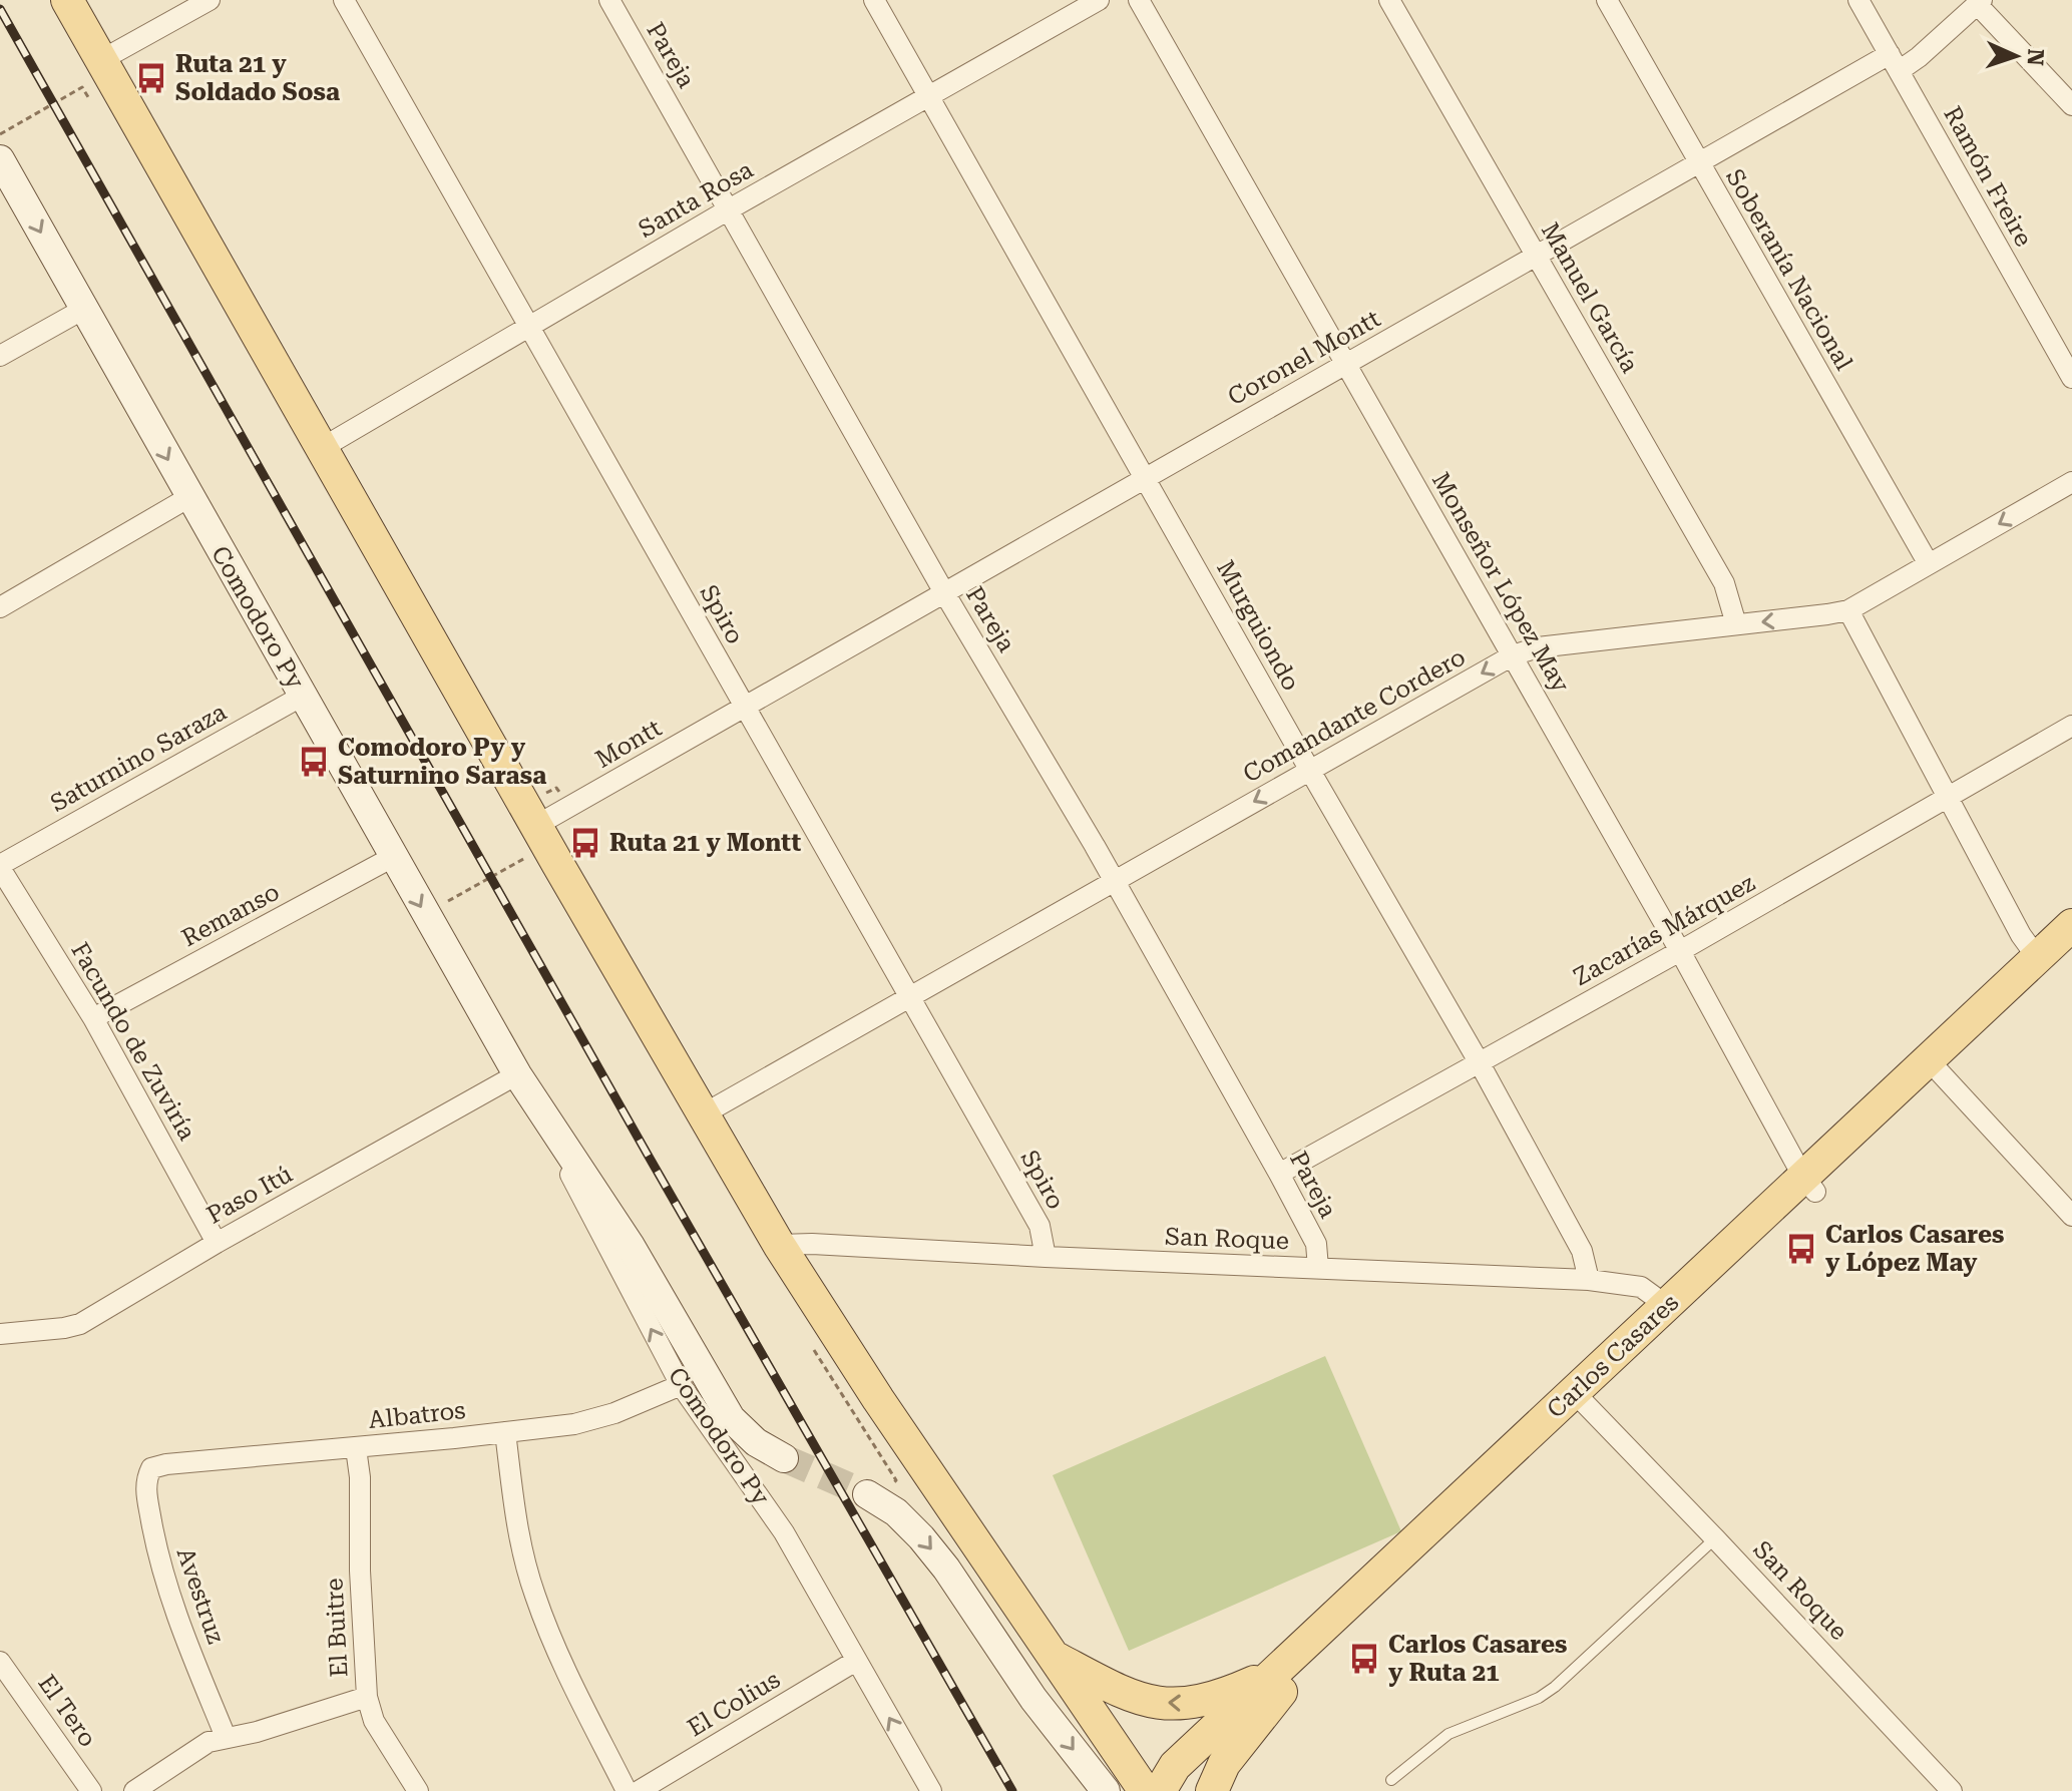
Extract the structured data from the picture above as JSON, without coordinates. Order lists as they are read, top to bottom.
{
  "streets": {
    "main road": ["Comodoro Py", "Carlos Casares"],
    "street": [
      "Pareja",
      "Ramón Freire",
      "Santa Rosa",
      "Soberanía Nacional",
      "Manuel García",
      "Coronel Montt",
      "Monseñor López May",
      "Spiro",
      "Murguiondo",
      "Comandante Cordero",
      "Montt",
      "Saturnino Saraza",
      "Remanso",
      "Zacarías Márquez",
      "Facundo de Zuviría",
      "Paso Itú",
      "San Roque",
      "Albatros",
      "Avestruz",
      "El Buitre",
      "El Colius",
      "El Tero"
    ]
  },
  "crossings": [
    ["Pareja", "Santa Rosa"],
    ["Pareja", "Coronel Montt"],
    ["Pareja", "Comandante Cordero"],
    ["Pareja", "Zacarías Márquez"],
    ["Pareja", "San Roque"],
    ["Ramón Freire", "Coronel Montt"],
    ["Santa Rosa", "Spiro"],
    ["Santa Rosa", "Murguiondo"],
    ["Soberanía Nacional", "Coronel Montt"],
    ["Soberanía Nacional", "Comandante Cordero"],
    ["Manuel García", "Coronel Montt"],
    ["Manuel García", "Comandante Cordero"],
    ["Coronel Montt", "Monseñor López May"],
    ["Coronel Montt", "Spiro"],
    ["Coronel Montt", "Murguiondo"],
    ["Coronel Montt", "Montt"],
    ["Monseñor López May", "Comandante Cordero"],
    ["Monseñor López May", "Zacarías Márquez"],
    ["Monseñor López May", "Carlos Casares"],
    ["Spiro", "Comandante Cordero"],
    ["Spiro", "Montt"],
    ["Spiro", "San Roque"],
    ["Comodoro Py", "Saturnino Saraza"],
    ["Comodoro Py", "Remanso"],
    ["Comodoro Py", "Paso Itú"],
    ["Comodoro Py", "Albatros"],
    ["Comodoro Py", "El Colius"],
    ["Murguiondo", "Comandante Cordero"],
    ["Murguiondo", "Zacarías Márquez"],
    ["Murguiondo", "San Roque"],
    ["Saturnino Saraza", "Facundo de Zuviría"],
    ["Remanso", "Facundo de Zuviría"],
    ["Facundo de Zuviría", "Paso Itú"],
    ["San Roque", "Carlos Casares"],
    ["Albatros", "Avestruz"],
    ["Albatros", "El Buitre"]
  ],
  "one_way": ["Comandante Cordero"],
  "places": {
    "bus stop": [
      "Ruta 21 y Soldado Sosa",
      "Comodoro Py y Saturnino Sarasa",
      "Ruta 21 y Montt",
      "Carlos Casares y López May",
      "Carlos Casares y Ruta 21"
    ]
  },
  "north": "right"
}
